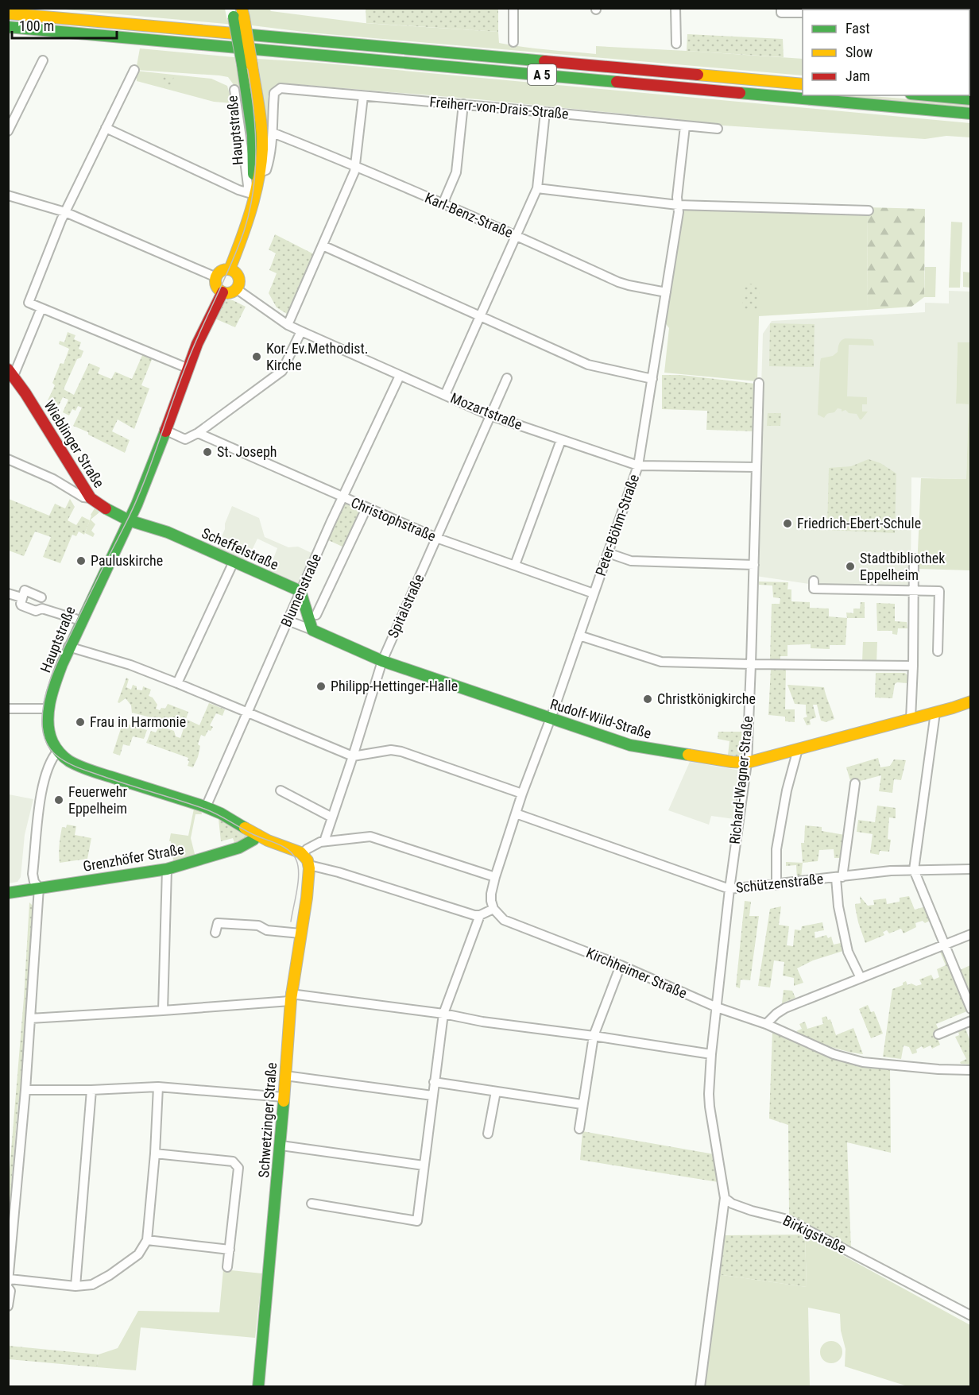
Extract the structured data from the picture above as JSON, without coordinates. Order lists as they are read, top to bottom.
{
  "streets": {
    "main road": [
      "A 5",
      "Hauptstraße",
      "Wieblinger Straße",
      "Scheffelstraße",
      "Rudolf-Wild-Straße",
      "Grenzhöfer Straße",
      "Schwetzinger Straße"
    ],
    "street": [
      "Freiherr-von-Drais-Straße",
      "Karl-Benz-Straße",
      "Mozartstraße",
      "Christophstraße",
      "Peter-Böhm-Straße",
      "Blumenstraße",
      "Spitalstraße",
      "Richard-Wagner-Straße",
      "Schützenstraße",
      "Kirchheimer Straße",
      "Birkigstraße"
    ]
  },
  "crossings": [
    ["Freiherr-von-Drais-Straße", "Karl-Benz-Straße"],
    ["Freiherr-von-Drais-Straße", "Peter-Böhm-Straße"],
    ["Hauptstraße", "Mozartstraße"],
    ["Hauptstraße", "Wieblinger Straße"],
    ["Hauptstraße", "Christophstraße"],
    ["Hauptstraße", "Scheffelstraße"],
    ["Karl-Benz-Straße", "Peter-Böhm-Straße"],
    ["Mozartstraße", "Peter-Böhm-Straße"],
    ["Mozartstraße", "Blumenstraße"],
    ["Mozartstraße", "Spitalstraße"],
    ["Mozartstraße", "Richard-Wagner-Straße"],
    ["Wieblinger Straße", "Scheffelstraße"],
    ["Christophstraße", "Peter-Böhm-Straße"],
    ["Christophstraße", "Blumenstraße"],
    ["Christophstraße", "Spitalstraße"],
    ["Peter-Böhm-Straße", "Rudolf-Wild-Straße"],
    ["Peter-Böhm-Straße", "Schützenstraße"],
    ["Peter-Böhm-Straße", "Kirchheimer Straße"],
    ["Scheffelstraße", "Blumenstraße"],
    ["Blumenstraße", "Rudolf-Wild-Straße"],
    ["Spitalstraße", "Rudolf-Wild-Straße"],
    ["Rudolf-Wild-Straße", "Richard-Wagner-Straße"],
    ["Richard-Wagner-Straße", "Schützenstraße"],
    ["Richard-Wagner-Straße", "Kirchheimer Straße"]
  ],
  "places": [
    "Kor. Ev.Methodist. Kirche",
    "St. Joseph",
    "Friedrich-Ebert-Schule",
    "Pauluskirche",
    "Stadtbibliothek Eppelheim",
    "Philipp-Hettinger-Halle",
    "Christkönigkirche",
    "Frau in Harmonie",
    "Feuerwehr Eppelheim"
  ],
  "legend": ["Fast", "Slow", "Jam"],
  "scale_bar": "100 m"
}
